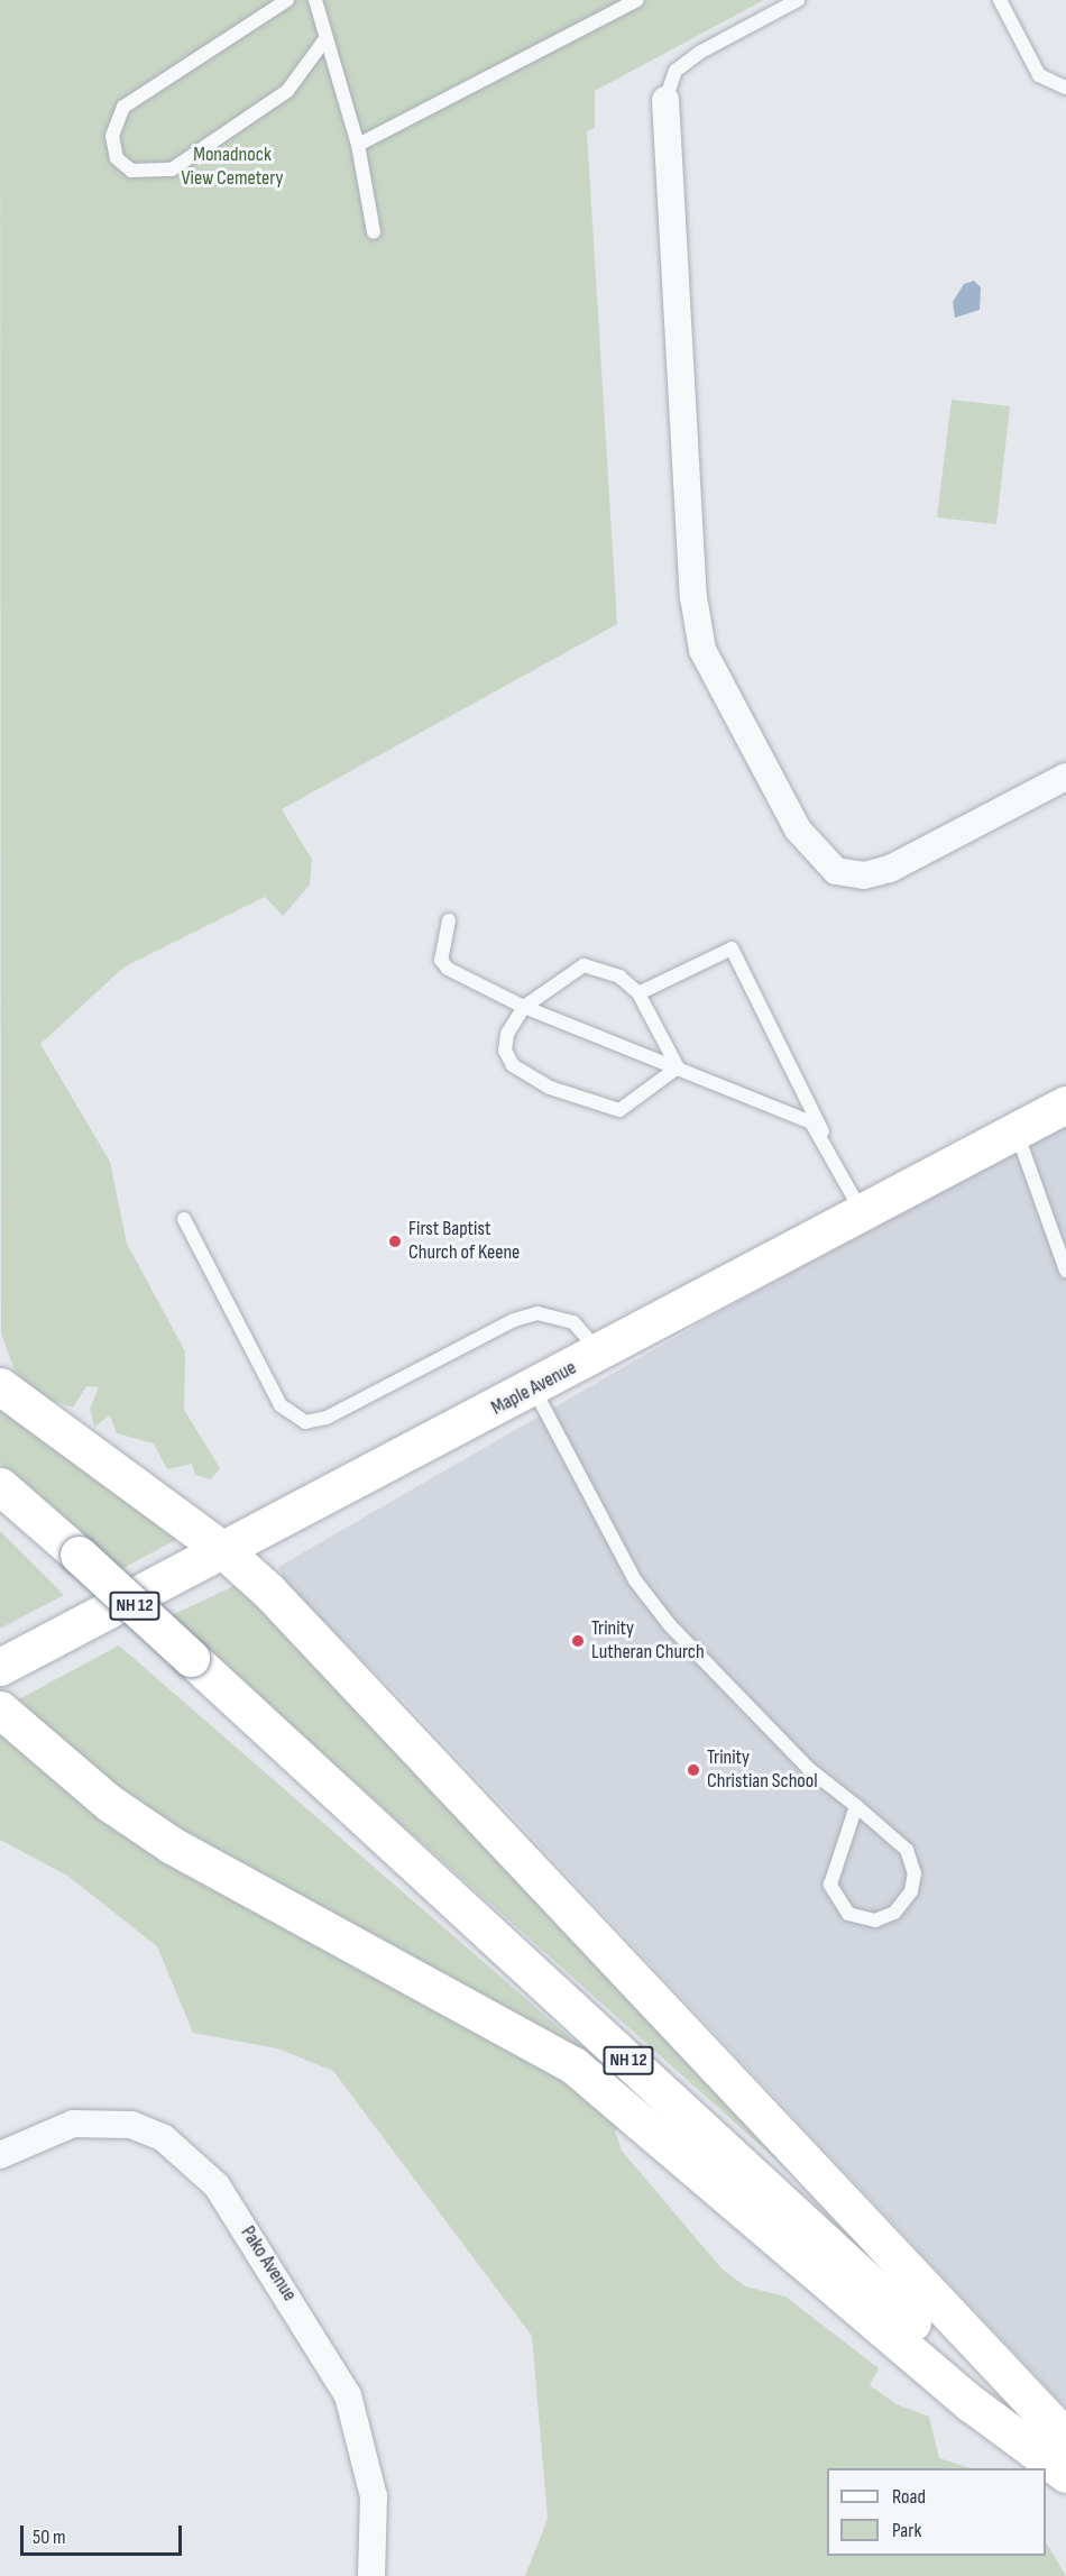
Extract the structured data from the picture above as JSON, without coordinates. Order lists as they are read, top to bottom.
{
  "streets": {
    "main road": ["Maple Avenue", "NH 12"],
    "street": ["Pako Avenue"]
  },
  "parks": ["Monadnock View Cemetery"],
  "places": ["First Baptist Church of Keene", "Trinity Lutheran Church", "Trinity Christian School"],
  "legend": ["Road", "Park"],
  "scale_bar": "50 m"
}
